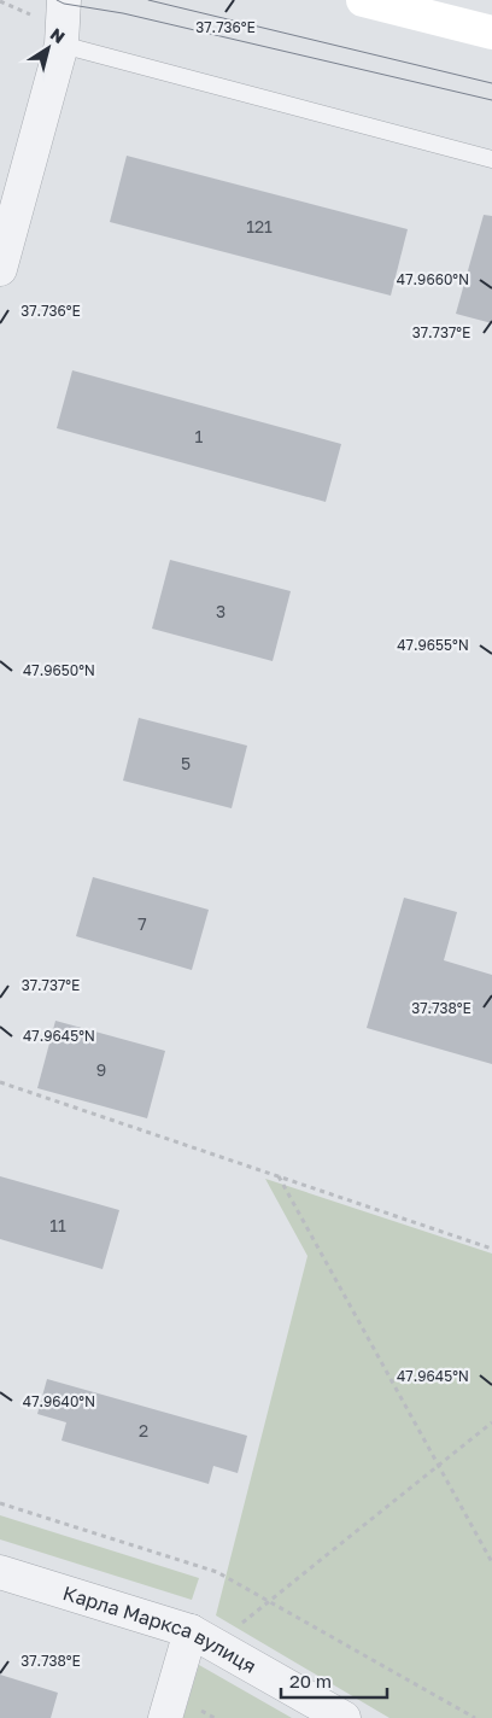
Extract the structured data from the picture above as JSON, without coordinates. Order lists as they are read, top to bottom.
{
  "streets": {
    "street": ["Карла Маркса вулиця"]
  },
  "house_numbers": [
    "121",
    "1",
    "3",
    "5",
    "7",
    "9",
    "11",
    "2"
  ],
  "scale_bar": "20 m",
  "north": "top right",
  "coordinates": [
    "37.736°E",
    "47.9660°N",
    "37.737°E",
    "47.9655°N",
    "47.9650°N",
    "37.738°E",
    "47.9645°N",
    "47.9640°N"
  ]
}
